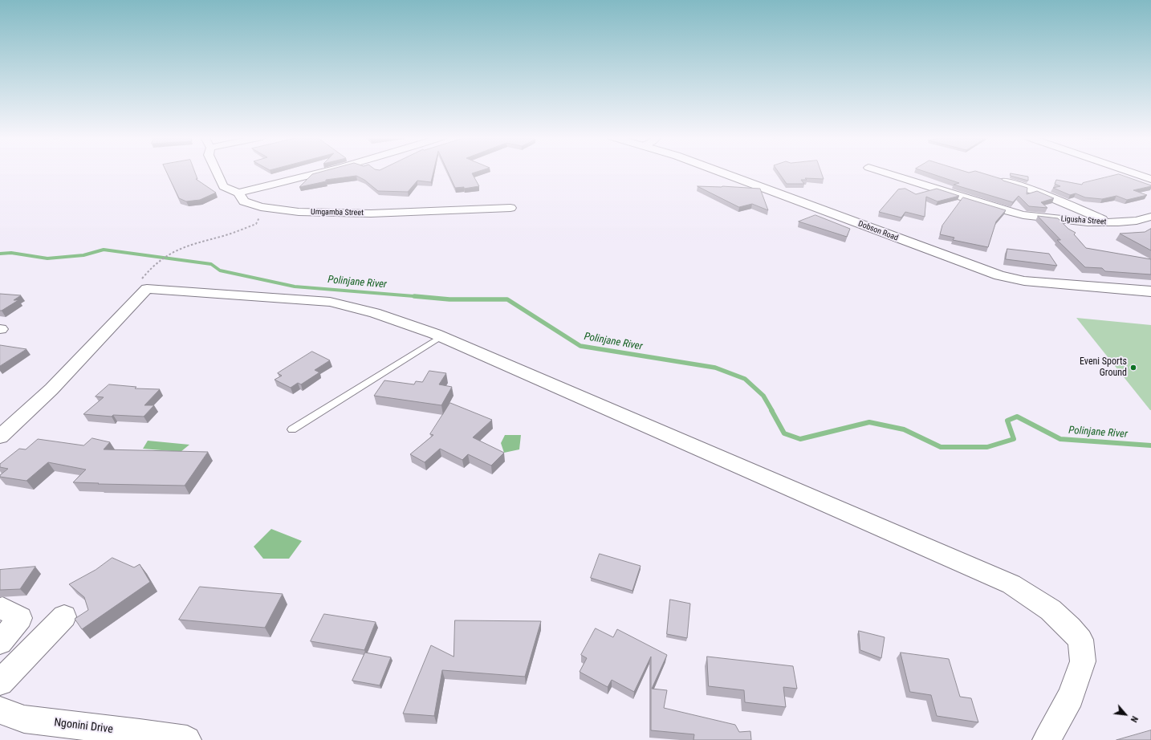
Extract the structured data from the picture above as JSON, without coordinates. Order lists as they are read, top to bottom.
{
  "streets": {
    "street": [
      "Umgamba Street",
      "Ligusha Street",
      "Dobson Road",
      "Ngonini Drive"
    ]
  },
  "water": ["Polinjane River"],
  "places": ["Eveni Sports Ground"],
  "north": "bottom right"
}
